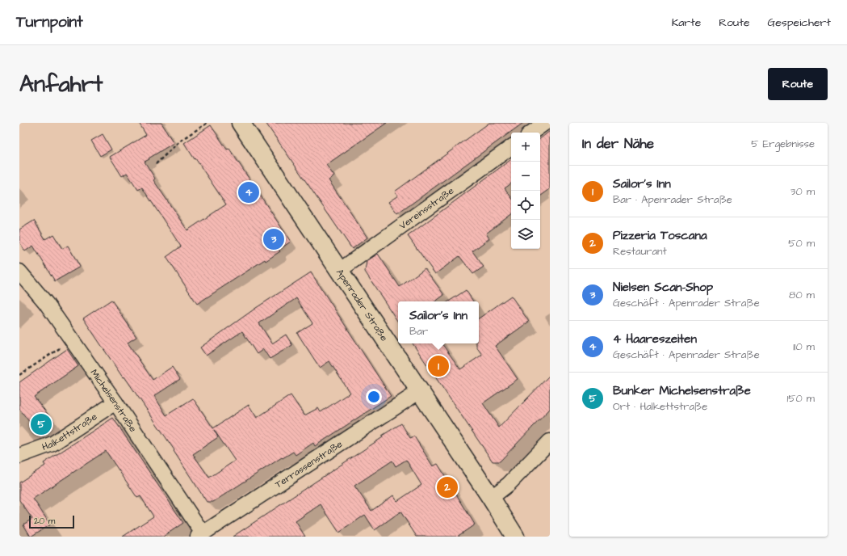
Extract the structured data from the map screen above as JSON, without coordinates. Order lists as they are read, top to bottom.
{
  "streets": {
    "main road": ["Apenrader Straße"],
    "street": [
      "Vereinsstraße",
      "Michelsenstraße",
      "Halkettstraße",
      "Terrassenstraße"
    ]
  },
  "crossings": [
    ["Vereinsstraße", "Apenrader Straße"],
    ["Apenrader Straße", "Terrassenstraße"],
    ["Michelsenstraße", "Halkettstraße"],
    ["Michelsenstraße", "Terrassenstraße"]
  ],
  "scale_bar": "20 m",
  "page": {
    "header": "Turnpoint",
    "nav": ["Karte", "Route", "Gespeichert"],
    "buttons": "Route",
    "title": "Anfahrt",
    "heading": ["In der Nähe", "5 Ergebnisse"],
    "map_buttons": ["+", "−"],
    "list": [
      {
        "mark": "1",
        "name": "Sailor's Inn",
        "note": "Bar · Apenrader Straße",
        "value": "30 m"
      },
      {
        "mark": "2",
        "name": "Pizzeria Toscana",
        "note": "Restaurant",
        "value": "50 m"
      },
      {
        "mark": "3",
        "name": "Nielsen Scan-Shop",
        "note": "Geschäft · Apenrader Straße",
        "value": "80 m"
      },
      {
        "mark": "4",
        "name": "4 Haareszeiten",
        "note": "Geschäft · Apenrader Straße",
        "value": "110 m"
      },
      {
        "mark": "5",
        "name": "Bunker Michelsenstraße",
        "note": "Ort · Halkettstraße",
        "value": "150 m"
      }
    ],
    "pins": [
      "4",
      "3",
      "1",
      "5",
      "2"
    ],
    "popup": ["Sailor's Inn", "Bar"],
    "scale": "20 m"
  }
}
